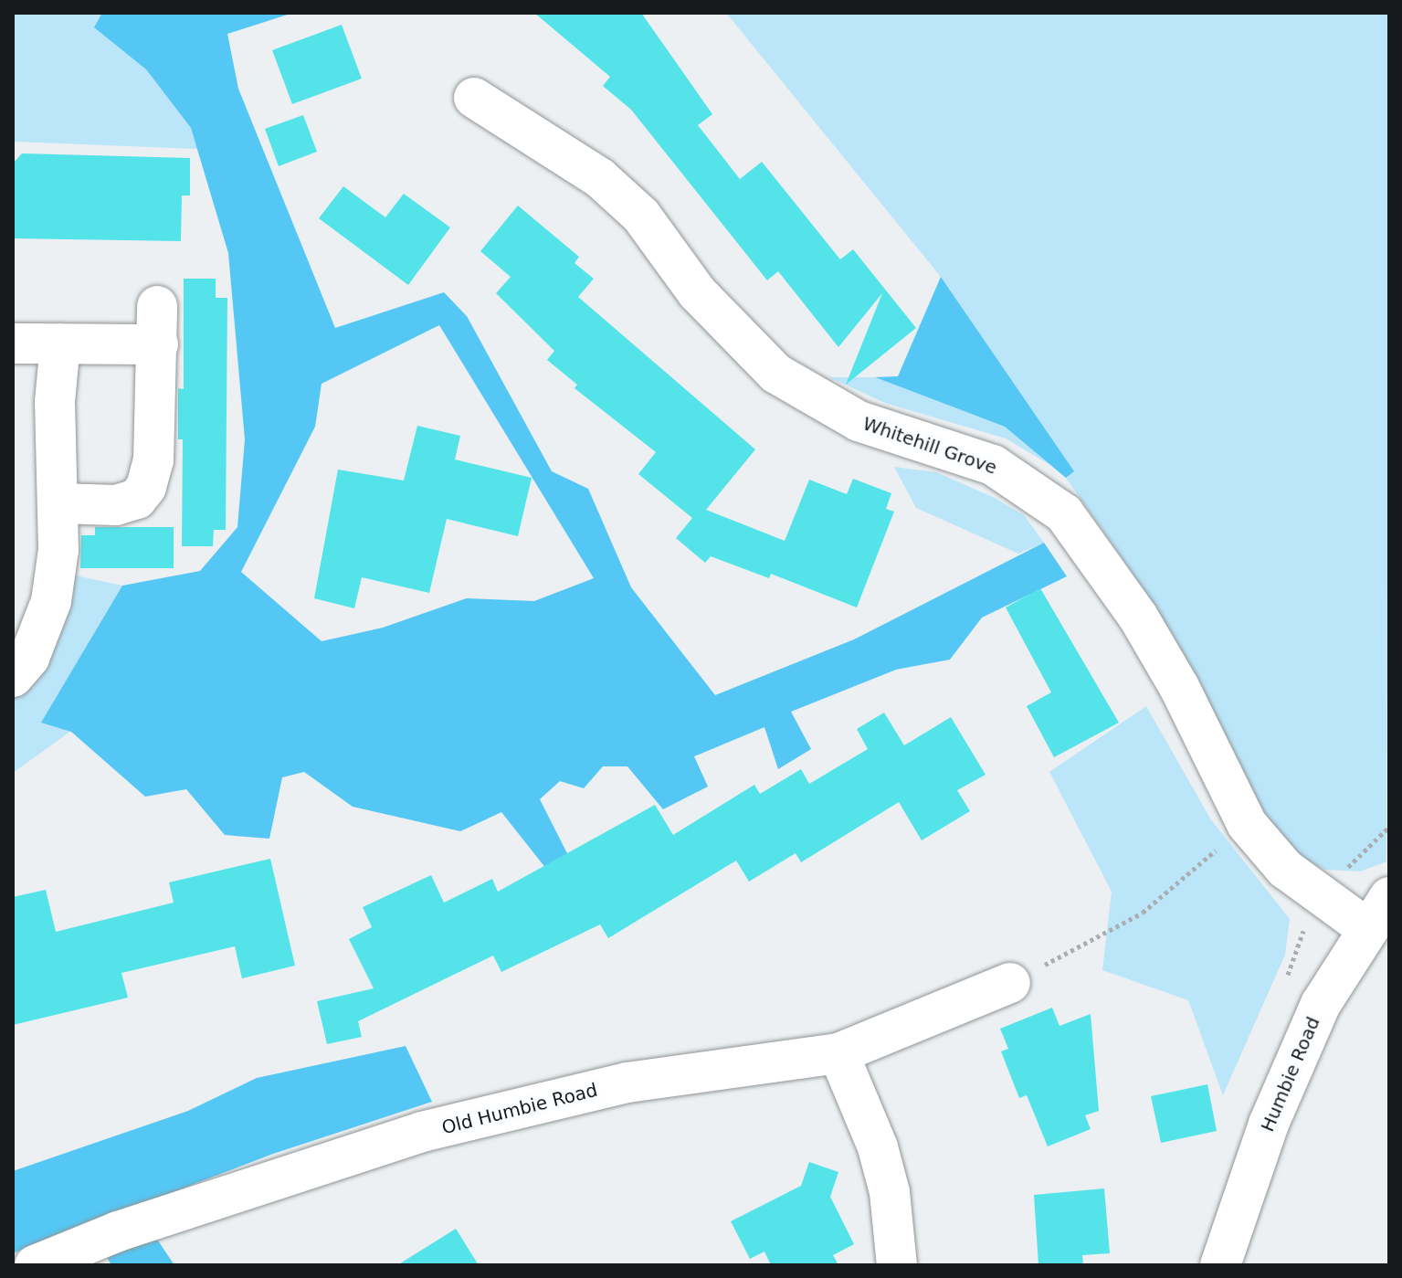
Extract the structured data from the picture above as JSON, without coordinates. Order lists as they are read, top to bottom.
{
  "streets": {
    "street": ["Whitehill Grove", "Humbie Road", "Old Humbie Road"]
  },
  "crossings": [
    ["Whitehill Grove", "Humbie Road"]
  ]
}
